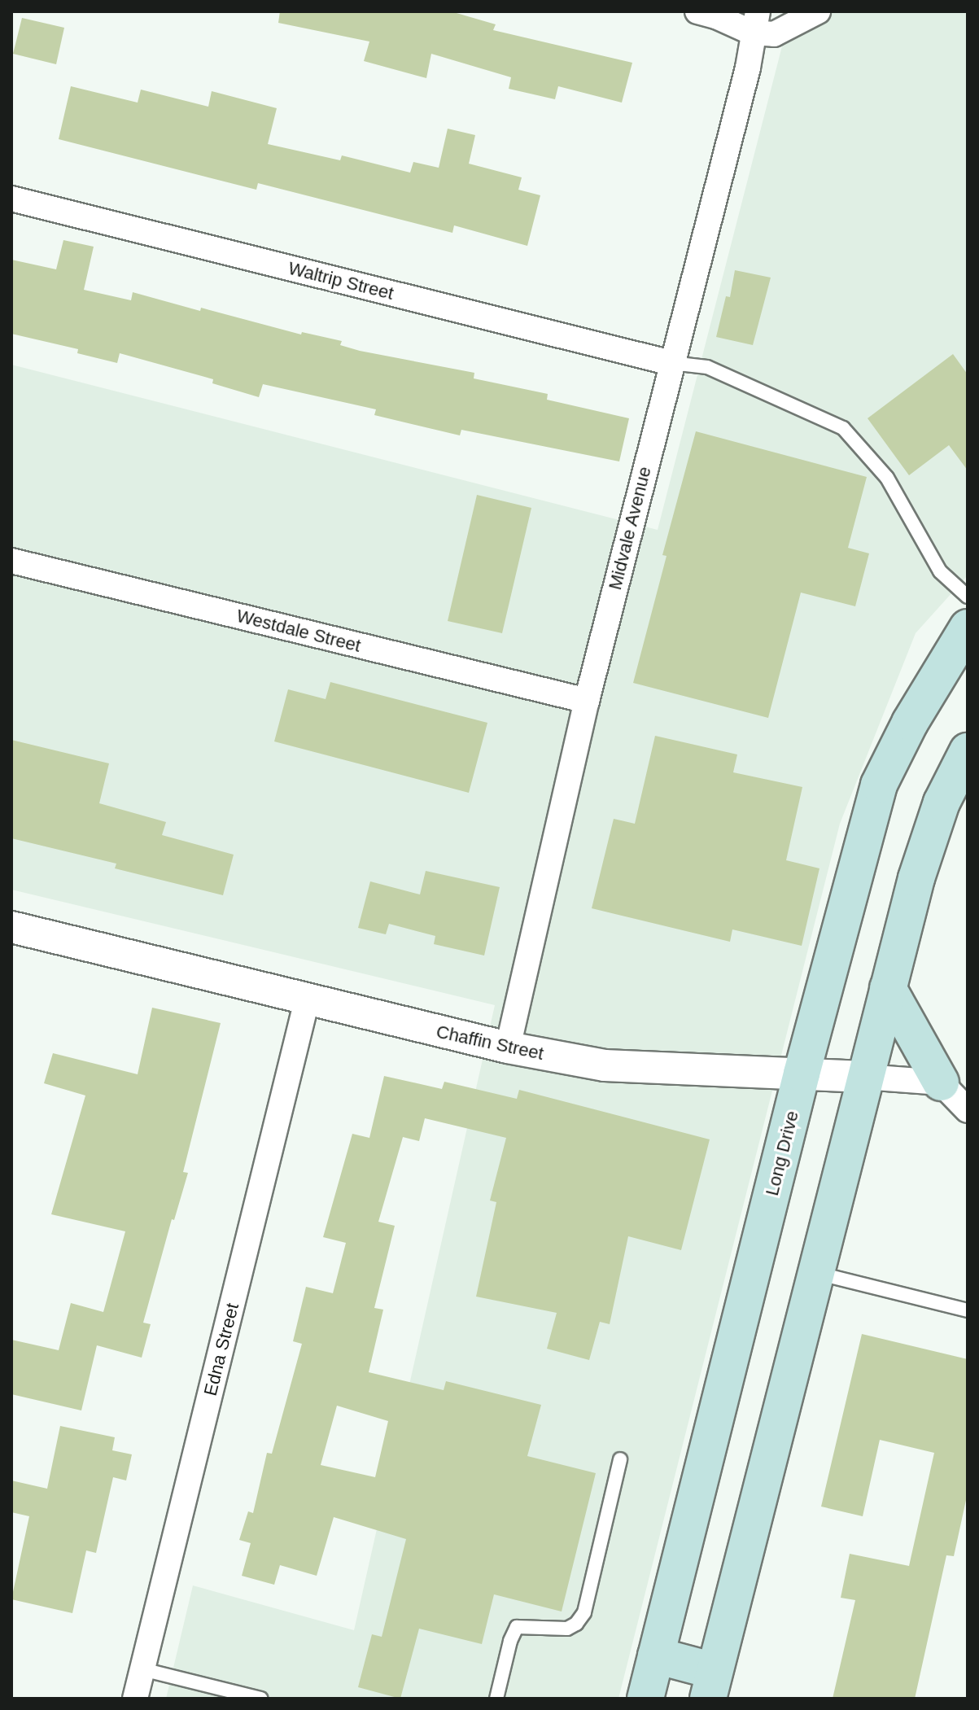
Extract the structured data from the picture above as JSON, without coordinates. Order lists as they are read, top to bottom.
{
  "streets": {
    "main road": ["Long Drive"],
    "street": [
      "Waltrip Street",
      "Midvale Avenue",
      "Westdale Street",
      "Chaffin Street",
      "Edna Street"
    ]
  },
  "crossings": [
    ["Waltrip Street", "Midvale Avenue"],
    ["Midvale Avenue", "Westdale Street"],
    ["Midvale Avenue", "Chaffin Street"],
    ["Chaffin Street", "Long Drive"],
    ["Chaffin Street", "Edna Street"]
  ]
}
